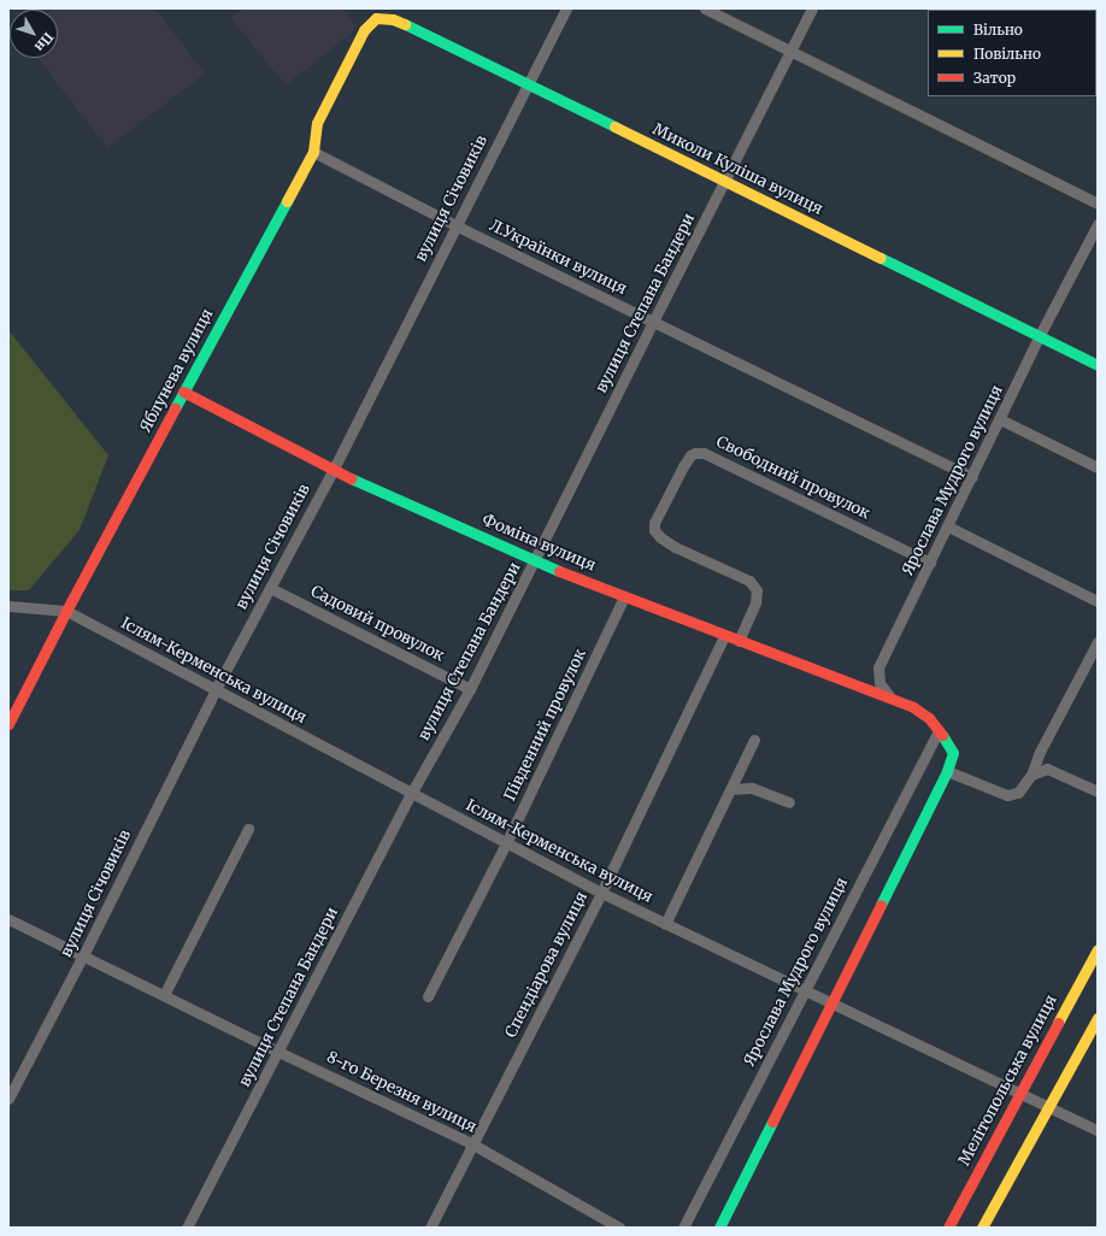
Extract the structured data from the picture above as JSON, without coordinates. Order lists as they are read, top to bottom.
{
  "streets": {
    "street": [
      "Миколи Куліша вулиця",
      "вулиця Січовиків",
      "Л.Українки вулиця",
      "вулиця Степана Бандери",
      "Яблунева вулиця",
      "Свободний провулок",
      "Ярослава Мудрого вулиця",
      "Фоміна вулиця",
      "Садовий провулок",
      "Іслям-Керменська вулиця",
      "Південний провулок",
      "Спендіарова вулиця",
      "Мелітопольська вулиця",
      "8-го Березня вулиця"
    ]
  },
  "crossings": [
    ["Миколи Куліша вулиця", "вулиця Січовиків"],
    ["Миколи Куліша вулиця", "вулиця Степана Бандери"],
    ["Миколи Куліша вулиця", "Яблунева вулиця"],
    ["Миколи Куліша вулиця", "Ярослава Мудрого вулиця"],
    ["вулиця Січовиків", "Л.Українки вулиця"],
    ["вулиця Січовиків", "Фоміна вулиця"],
    ["вулиця Січовиків", "Садовий провулок"],
    ["вулиця Січовиків", "Іслям-Керменська вулиця"],
    ["вулиця Січовиків", "8-го Березня вулиця"],
    ["Л.Українки вулиця", "вулиця Степана Бандери"],
    ["Л.Українки вулиця", "Яблунева вулиця"],
    ["Л.Українки вулиця", "Ярослава Мудрого вулиця"],
    ["вулиця Степана Бандери", "Фоміна вулиця"],
    ["вулиця Степана Бандери", "Садовий провулок"],
    ["вулиця Степана Бандери", "Іслям-Керменська вулиця"],
    ["вулиця Степана Бандери", "8-го Березня вулиця"],
    ["Яблунева вулиця", "Фоміна вулиця"],
    ["Яблунева вулиця", "Іслям-Керменська вулиця"],
    ["Свободний провулок", "Ярослава Мудрого вулиця"],
    ["Свободний провулок", "Фоміна вулиця"],
    ["Ярослава Мудрого вулиця", "Фоміна вулиця"],
    ["Ярослава Мудрого вулиця", "Іслям-Керменська вулиця"],
    ["Фоміна вулиця", "Південний провулок"],
    ["Фоміна вулиця", "Спендіарова вулиця"],
    ["Іслям-Керменська вулиця", "Південний провулок"],
    ["Іслям-Керменська вулиця", "Спендіарова вулиця"],
    ["Іслям-Керменська вулиця", "Мелітопольська вулиця"],
    ["Спендіарова вулиця", "8-го Березня вулиця"]
  ],
  "legend": ["Вільно", "Повільно", "Затор"],
  "north": "bottom right"
}
